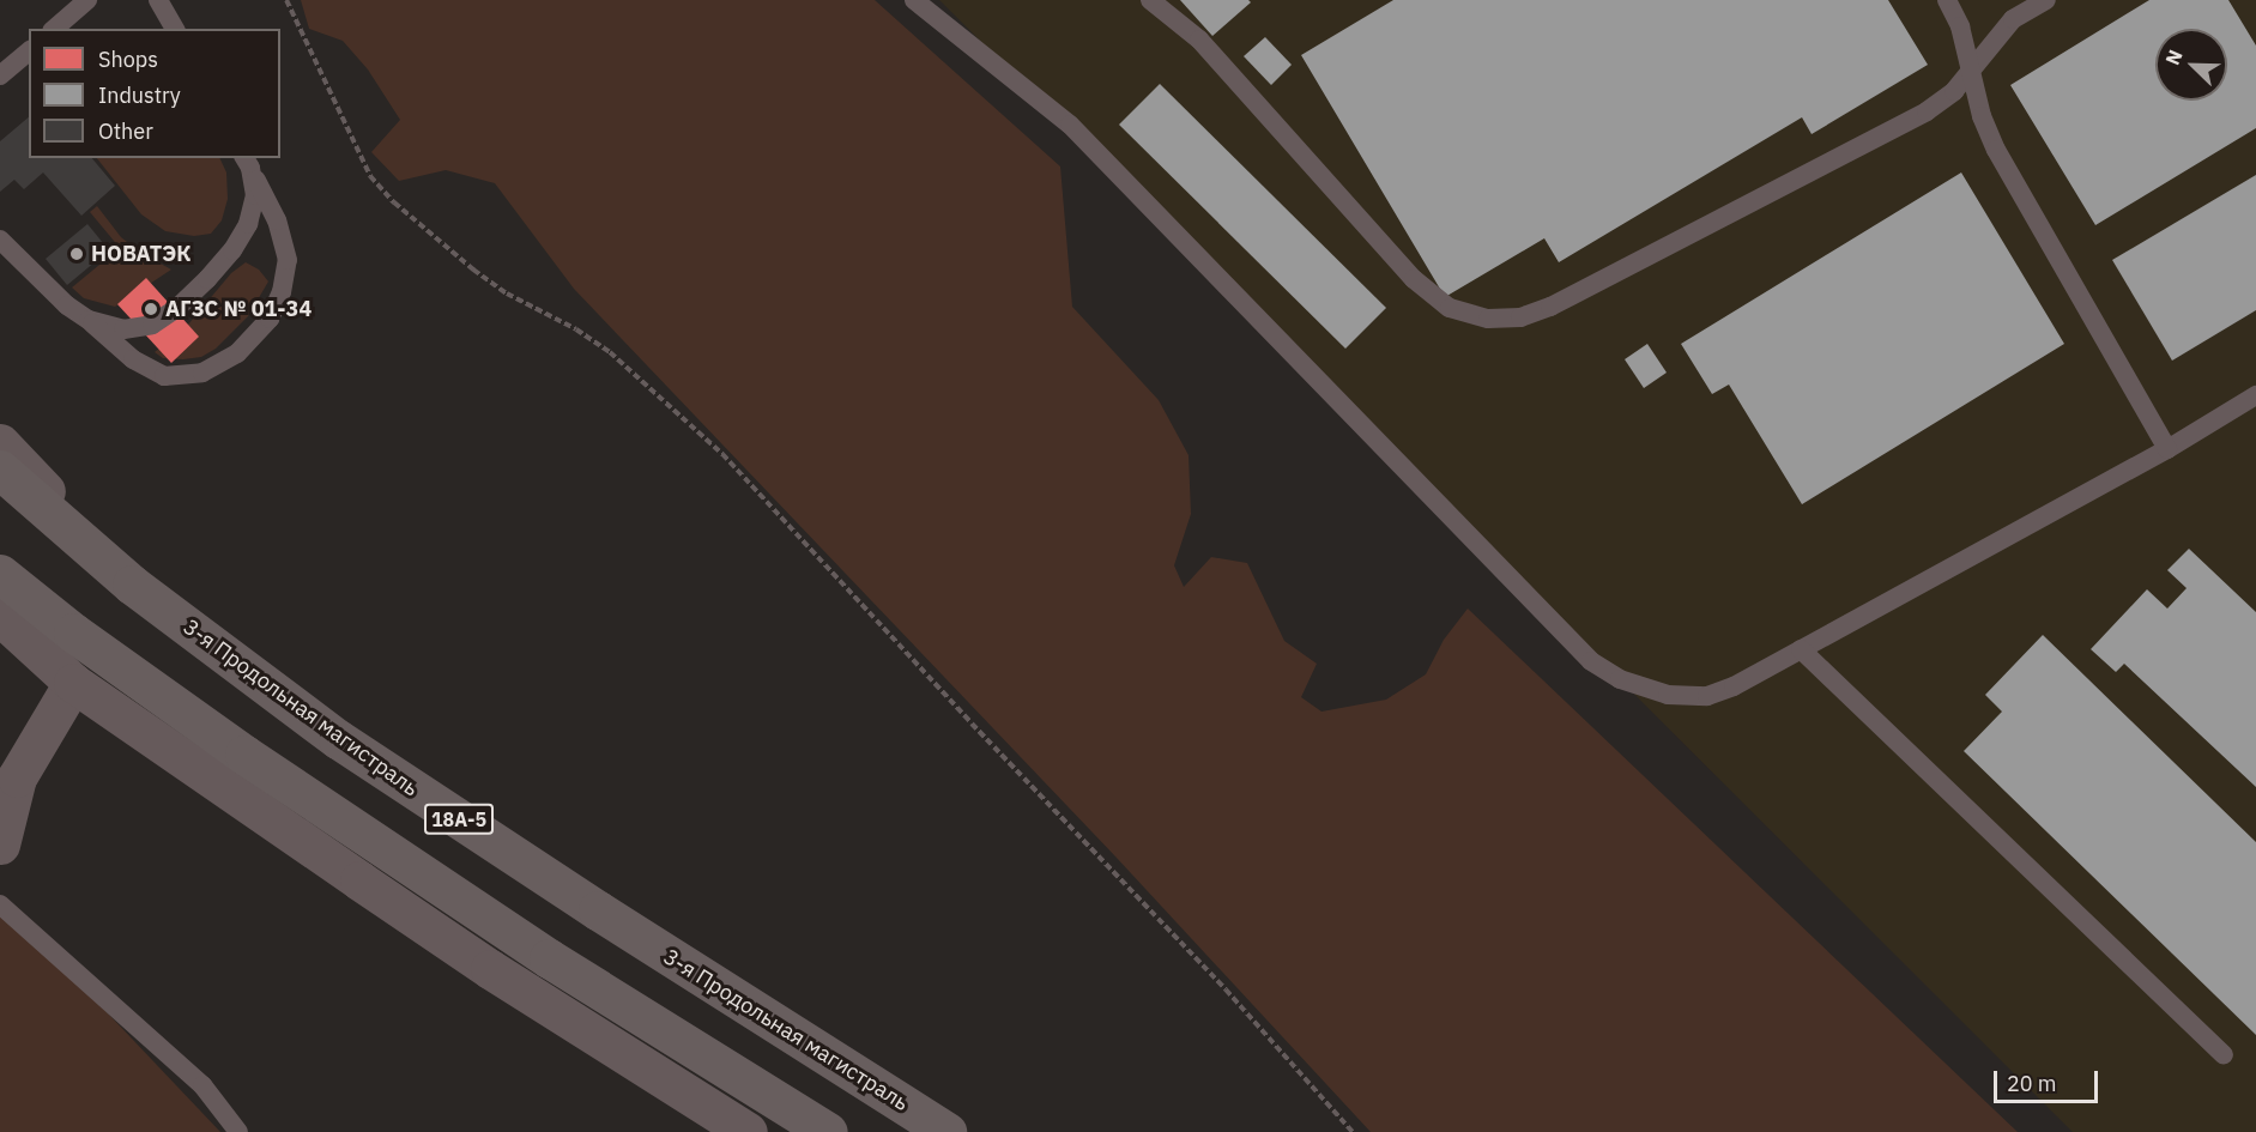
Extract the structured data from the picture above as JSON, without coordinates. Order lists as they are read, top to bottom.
{
  "streets": {
    "highway": ["3-я Продольная магистраль", "18А-5"]
  },
  "places": ["НОВАТЭК", "АГЗС № 01-34"],
  "legend": ["Shops", "Industry", "Other"],
  "scale_bar": "20 m",
  "north": "top left"
}
